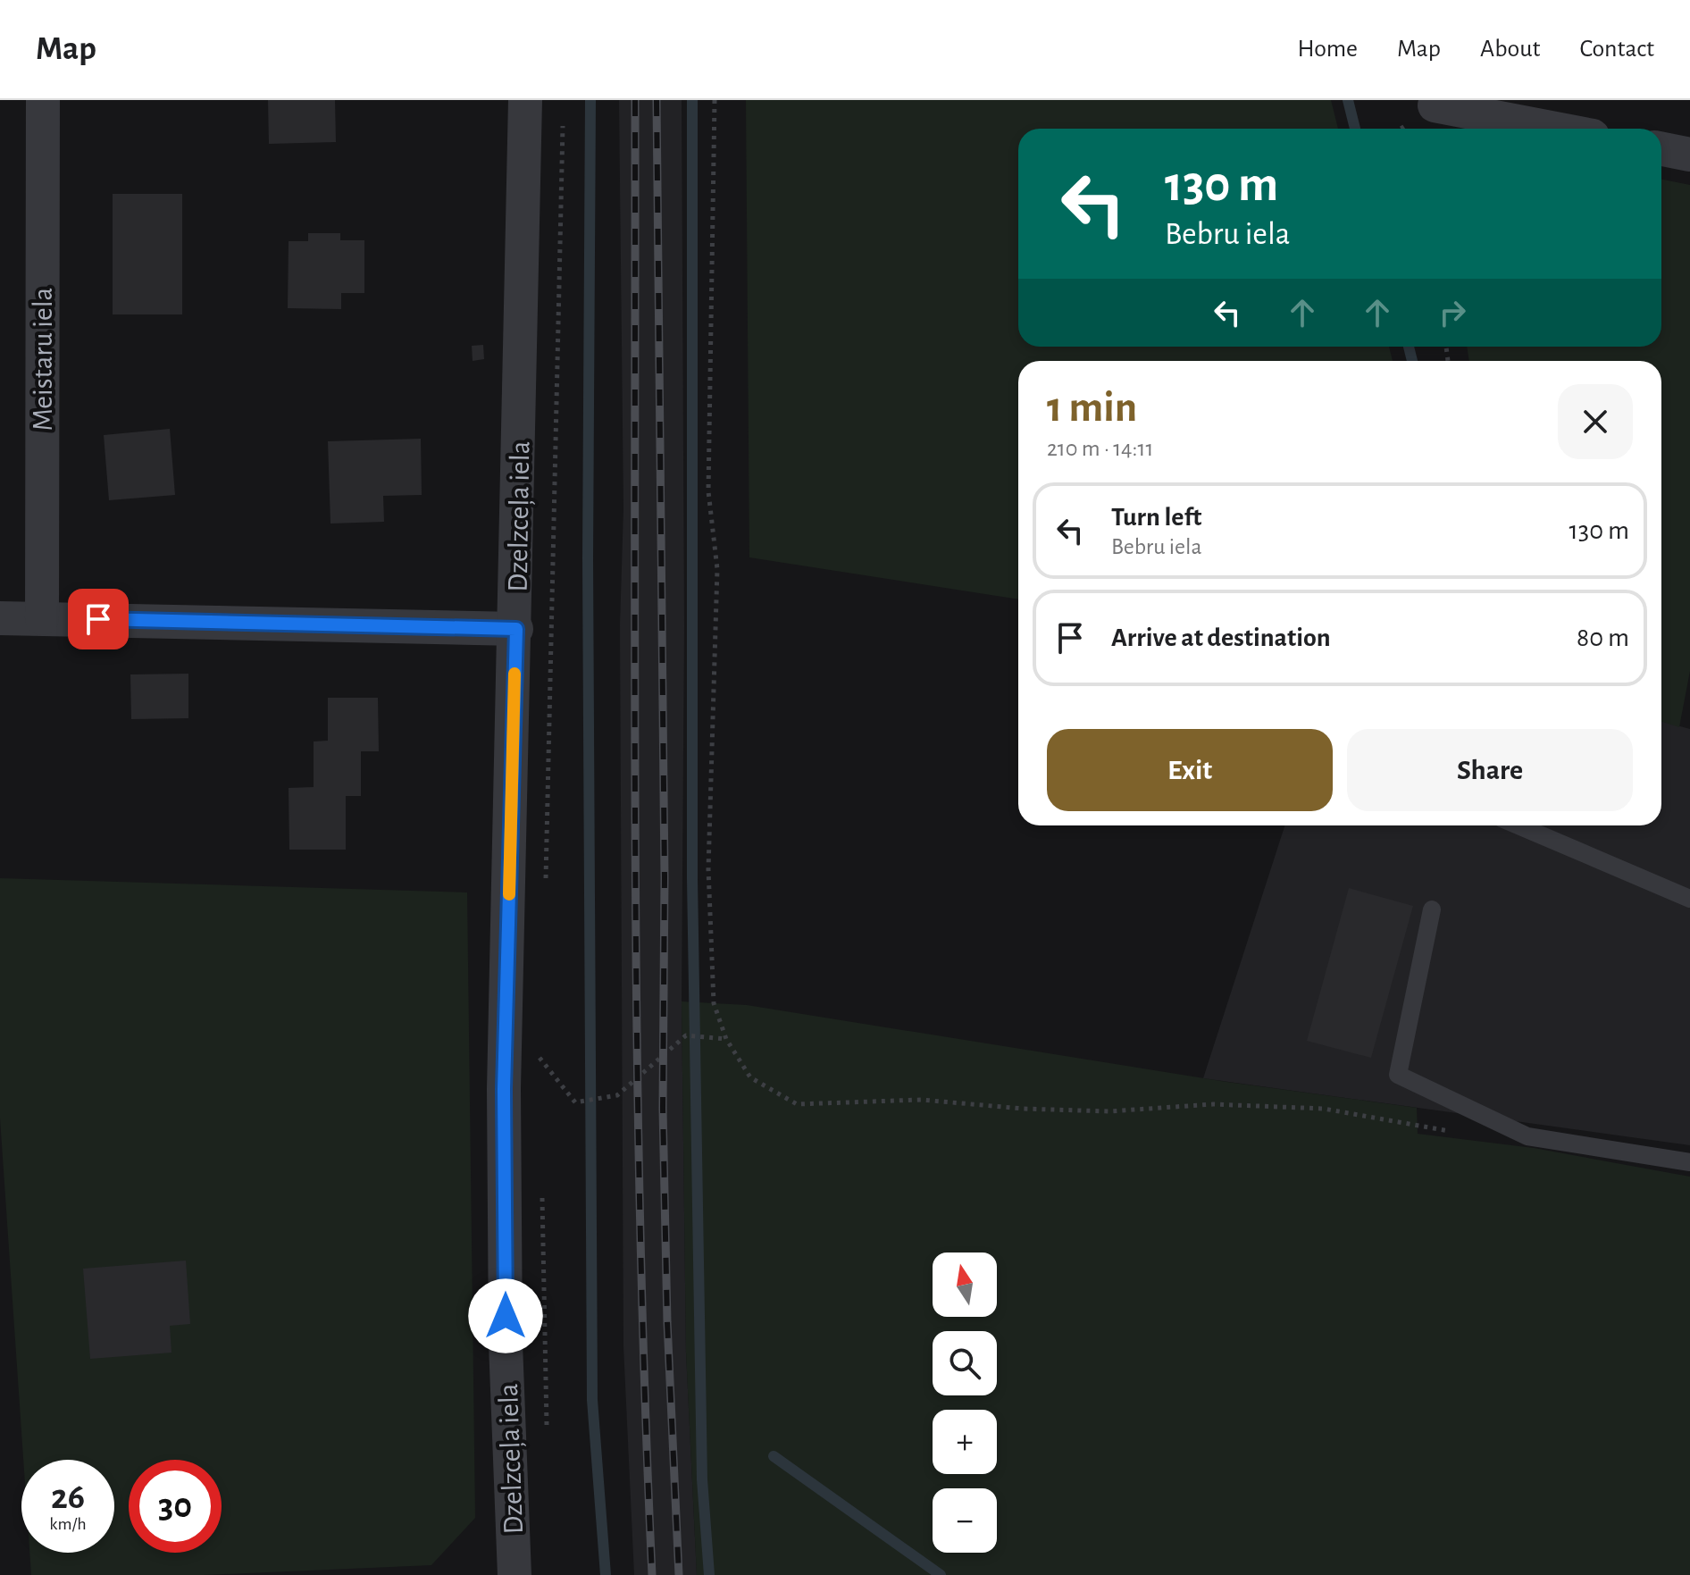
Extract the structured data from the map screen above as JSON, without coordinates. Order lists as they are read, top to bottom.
{
  "streets": {
    "street": ["Meistaru iela", "Dzelzceļa iela"]
  },
  "north": "top",
  "page": {
    "header": "Map",
    "nav": [
      "Home",
      "Map",
      "About",
      "Contact"
    ],
    "turn": ["130 m", "Bebru iela"],
    "heading": ["1 min", "210 m · 14:11"],
    "list": [
      {
        "name": "Turn left",
        "note": "Bebru iela",
        "value": "130 m"
      },
      {
        "name": "Arrive at destination",
        "value": "80 m"
      }
    ],
    "buttons": ["Exit", "Share"],
    "map_buttons": ["+", "−"],
    "speed": "26 km/h",
    "limit": "30"
  }
}
